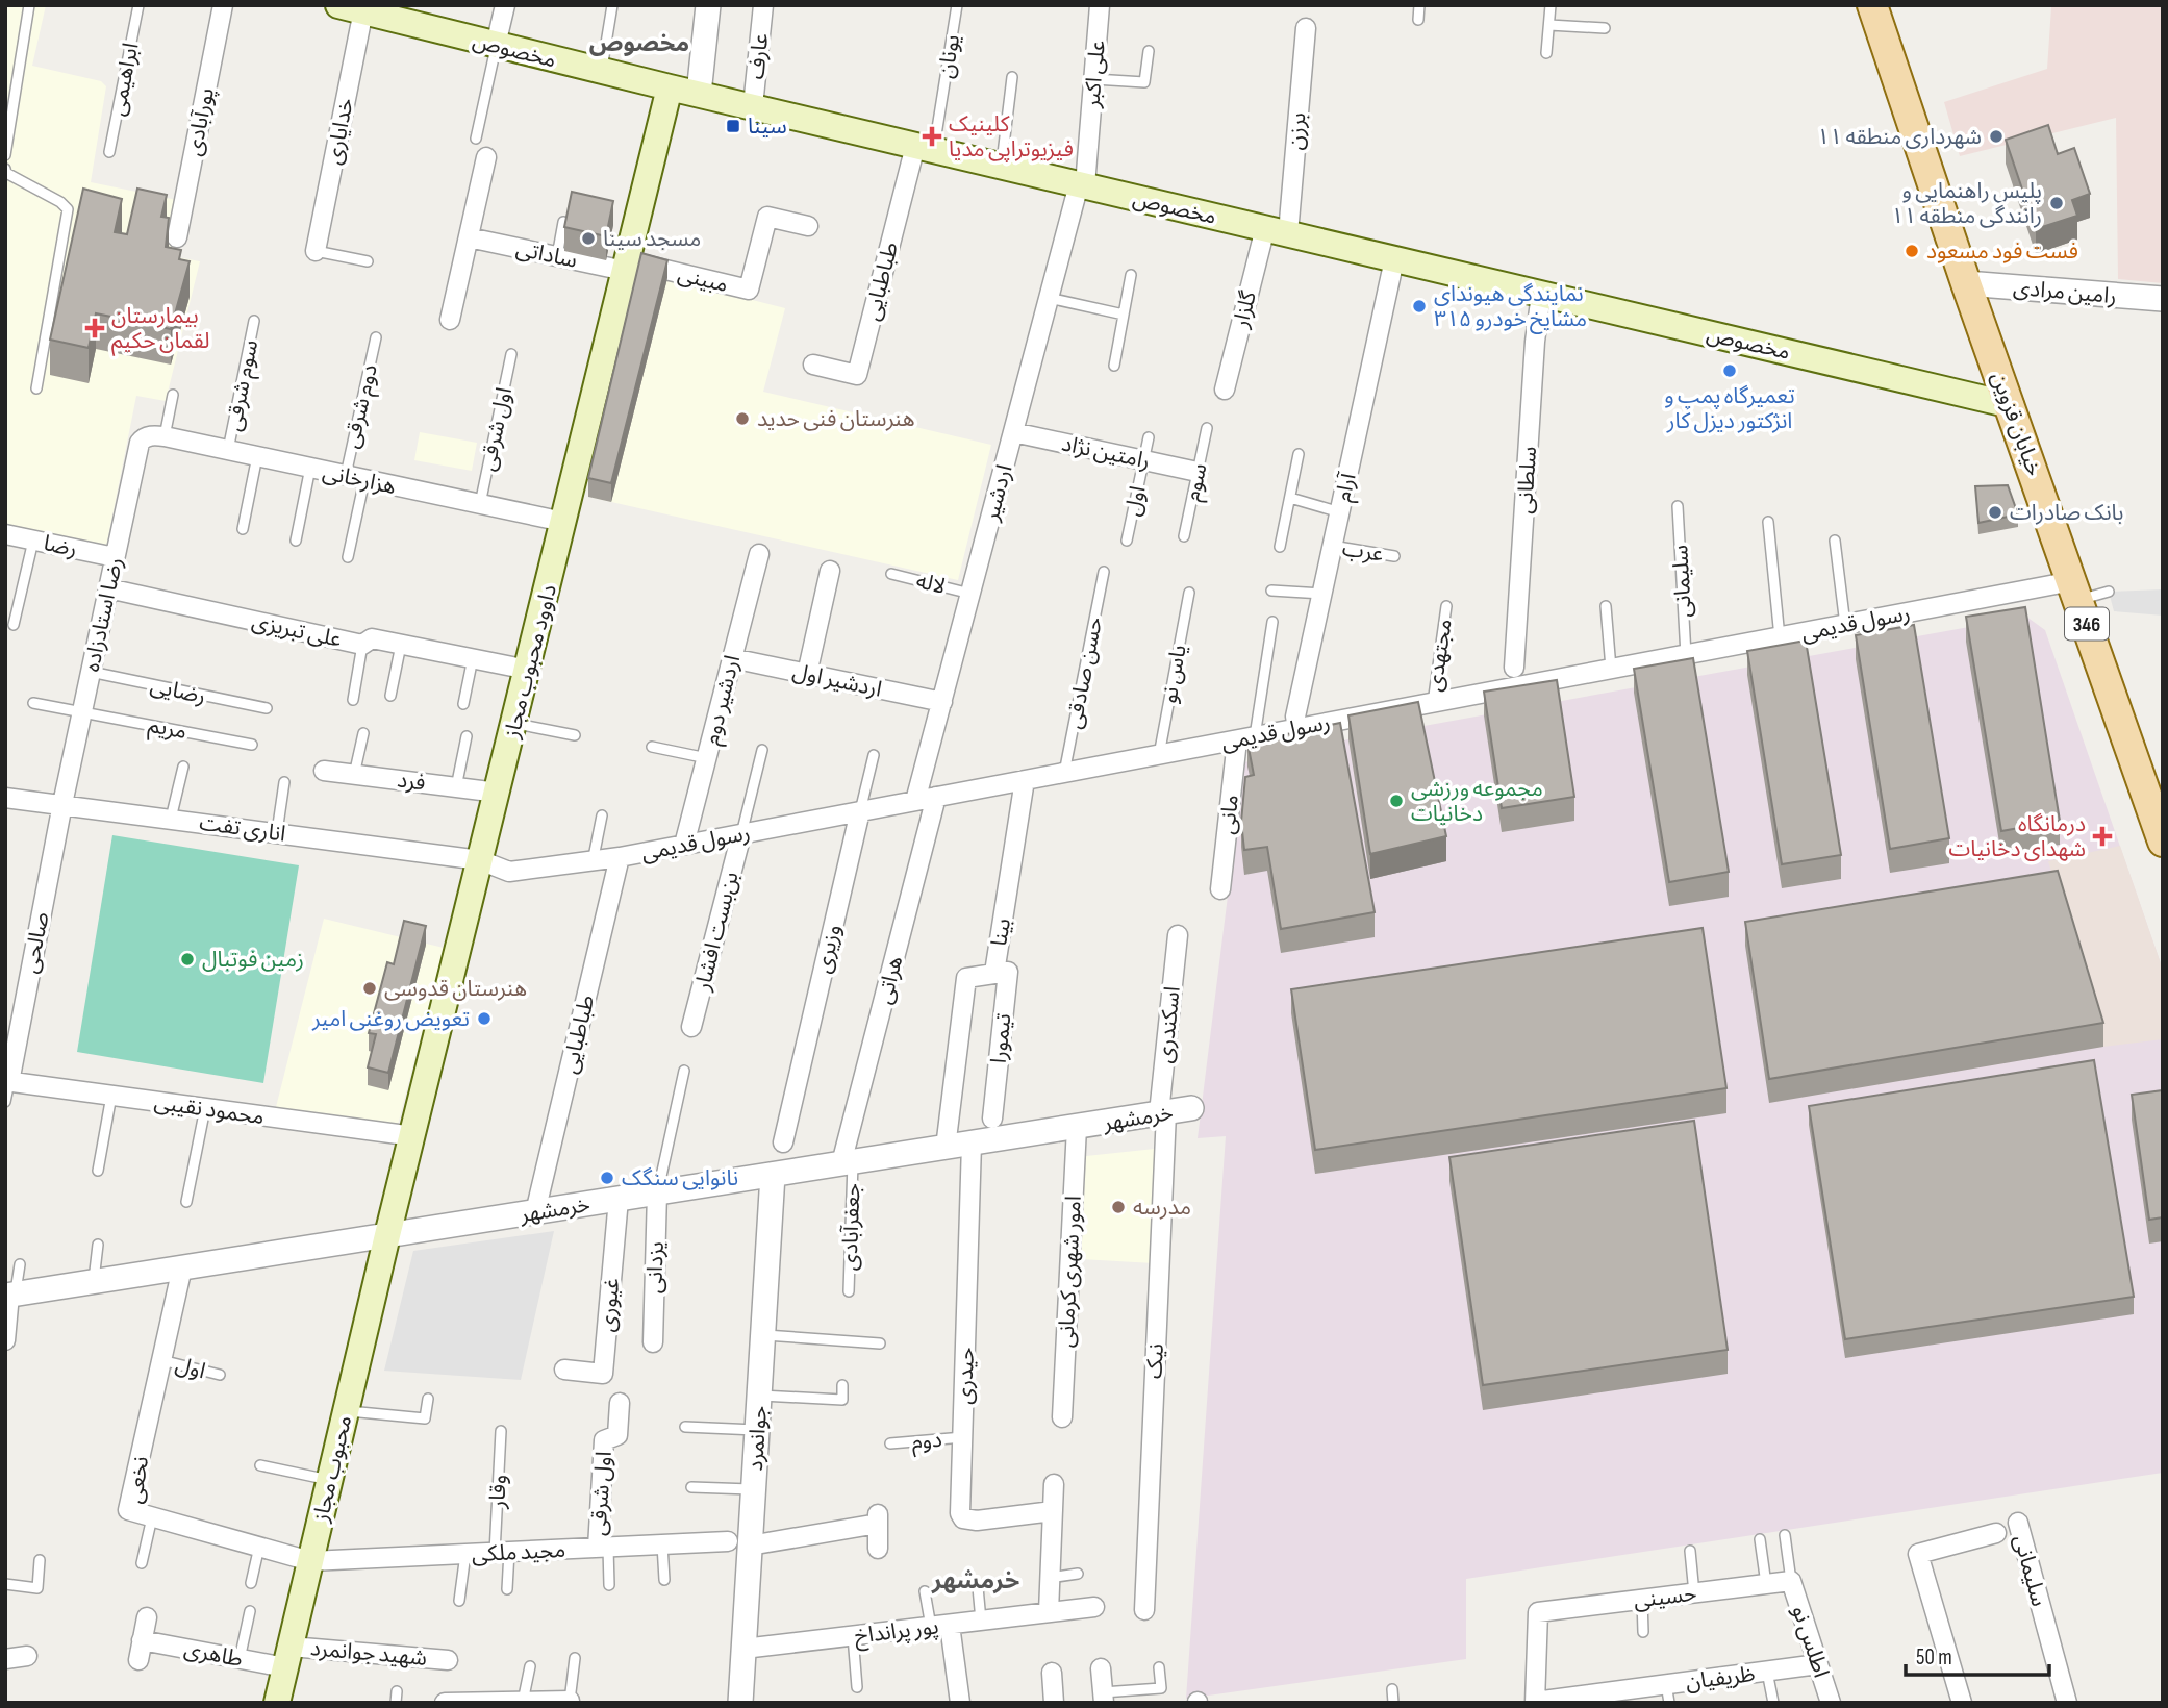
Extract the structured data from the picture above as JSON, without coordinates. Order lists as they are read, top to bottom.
{
  "streets": {
    "main road": [
      "مخصوص",
      "خیابان قزوین",
      "346",
      "داوود محبوب مجاز",
      "محبوب مجاز"
    ],
    "street": [
      "عارف",
      "علی اکبر",
      "پورآبادی",
      "خدایاری",
      "برزن",
      "ساداتی",
      "مبینی",
      "طباطبایی",
      "رامین مرادی",
      "گلزار",
      "اول شرقی",
      "رامتین نژاد",
      "هزارخانی",
      "سلطانی",
      "آرام",
      "اردشیر",
      "رضا",
      "سلیمانی",
      "رضا استادزاده",
      "رسول قدیمی",
      "علی تبریزی",
      "اردشیر اول",
      "اردشیر دوم",
      "فرد",
      "مانی",
      "اناری تفت",
      "بن‌بست افشار",
      "بینا",
      "صالحی",
      "وزیری",
      "هراتی",
      "اسکندری",
      "تیمورا",
      "محمود نقیبی",
      "خرمشهر",
      "یزدانی",
      "امور شهری کرمانی",
      "غیوری",
      "نیک",
      "حیدری",
      "جوانمرد",
      "نخعی",
      "مجید ملکی",
      "حسینی",
      "پور پرانداخ",
      "اطلس نو",
      "شهید جوانمرد",
      "طاهری",
      "ظریفیان"
    ],
    "lane": [
      "یونان",
      "ابراهیمی",
      "سوم شرقی",
      "دوم شرقی",
      "سوم",
      "اول",
      "عرب",
      "لاله",
      "مجتهدی",
      "حسن صادقی",
      "یاس نو",
      "رضایی",
      "مریم",
      "جعفرآبادی",
      "دوم",
      "وقار"
    ]
  },
  "crossings": [
    ["مخصوص", "عارف"],
    ["مخصوص", "یونان"],
    ["مخصوص", "علی اکبر"],
    ["مخصوص", "خدایاری"],
    ["مخصوص", "برزن"],
    ["مخصوص", "طباطبایی"],
    ["مخصوص", "گلزار"],
    ["مخصوص", "خیابان قزوین"],
    ["مخصوص", "سلطانی"],
    ["مخصوص", "آرام"],
    ["مخصوص", "اردشیر"],
    ["مخصوص", "داوود محبوب مجاز"],
    ["یونان", "طباطبایی"],
    ["علی اکبر", "اردشیر"],
    ["برزن", "گلزار"],
    ["ساداتی", "مبینی"],
    ["ساداتی", "داوود محبوب مجاز"],
    ["مبینی", "داوود محبوب مجاز"],
    ["طباطبایی", "رسول قدیمی"],
    ["طباطبایی", "خرمشهر"],
    ["رامین مرادی", "خیابان قزوین"],
    ["سوم شرقی", "هزارخانی"],
    ["دوم شرقی", "هزارخانی"],
    ["خیابان قزوین", "رسول قدیمی"],
    ["اول شرقی", "هزارخانی"],
    ["اول شرقی", "مجید ملکی"],
    ["رامتین نژاد", "سوم"],
    ["رامتین نژاد", "اردشیر"],
    ["رامتین نژاد", "اول"],
    ["هزارخانی", "رضا استادزاده"],
    ["هزارخانی", "داوود محبوب مجاز"],
    ["آرام", "عرب"],
    ["اردشیر", "لاله"],
    ["اردشیر", "رسول قدیمی"],
    ["اردشیر", "اردشیر اول"],
    ["اول", "نخعی"],
    ["رضا", "رضا استادزاده"],
    ["سلیمانی", "رسول قدیمی"],
    ["رضا استادزاده", "علی تبریزی"],
    ["رضا استادزاده", "رضایی"],
    ["رضا استادزاده", "مریم"],
    ["رضا استادزاده", "اناری تفت"],
    ["رضا استادزاده", "صالحی"],
    ["رسول قدیمی", "مجتهدی"],
    ["رسول قدیمی", "داوود محبوب مجاز"],
    ["رسول قدیمی", "حسن صادقی"],
    ["رسول قدیمی", "یاس نو"],
    ["رسول قدیمی", "اردشیر دوم"],
    ["رسول قدیمی", "مانی"],
    ["رسول قدیمی", "اناری تفت"],
    ["رسول قدیمی", "بن‌بست افشار"],
    ["رسول قدیمی", "بینا"],
    ["رسول قدیمی", "وزیری"],
    ["رسول قدیمی", "هراتی"],
    ["علی تبریزی", "داوود محبوب مجاز"],
    ["داوود محبوب مجاز", "فرد"],
    ["داوود محبوب مجاز", "اناری تفت"],
    ["داوود محبوب مجاز", "محمود نقیبی"],
    ["داوود محبوب مجاز", "خرمشهر"],
    ["داوود محبوب مجاز", "محبوب مجاز"],
    ["اردشیر اول", "اردشیر دوم"],
    ["اناری تفت", "صالحی"],
    ["بینا", "تیمورا"],
    ["بینا", "خرمشهر"],
    ["صالحی", "محمود نقیبی"],
    ["هراتی", "خرمشهر"],
    ["هراتی", "جعفرآبادی"],
    ["اسکندری", "خرمشهر"],
    ["اسکندری", "نیک"],
    ["خرمشهر", "جعفرآبادی"],
    ["خرمشهر", "یزدانی"],
    ["خرمشهر", "امور شهری کرمانی"],
    ["خرمشهر", "غیوری"],
    ["خرمشهر", "نیک"],
    ["خرمشهر", "حیدری"],
    ["خرمشهر", "جوانمرد"],
    ["خرمشهر", "محبوب مجاز"],
    ["خرمشهر", "نخعی"],
    ["حیدری", "دوم"],
    ["جوانمرد", "مجید ملکی"],
    ["جوانمرد", "پور پرانداخ"],
    ["محبوب مجاز", "نخعی"],
    ["محبوب مجاز", "مجید ملکی"],
    ["محبوب مجاز", "شهید جوانمرد"],
    ["محبوب مجاز", "طاهری"],
    ["نخعی", "مجید ملکی"],
    ["وقار", "مجید ملکی"],
    ["حسینی", "اطلس نو"],
    ["حسینی", "ظریفیان"],
    ["اطلس نو", "ظریفیان"],
    ["شهید جوانمرد", "طاهری"]
  ],
  "districts": ["مخصوص", "خرمشهر"],
  "places": {
    "transit": ["سینا"],
    "health": ["کلینیک فیزیوتراپی مدیا", "بیمارستان لقمان حکیم", "درمانگاه شهدای دخانیات"],
    "other": [
      "شهرداری منطقه ۱۱",
      "پلیس راهنمایی و رانندگی منطقه ۱۱",
      "مسجد سینا",
      "فست فود مسعود",
      "نمایندگی هیوندای ۳۱۵ مشایخ خودرو",
      "تعمیرگاه پمپ و انژکتور دیزل کار",
      "هنرستان فنی حدید",
      "بانک صادرات",
      "مجموعه ورزشی دخانیات",
      "زمین فوتبال",
      "هنرستان قدوسی",
      "تعویض روغنی امیر",
      "نانوایی سنگک",
      "مدرسه"
    ]
  },
  "scale_bar": "50 m"
}
